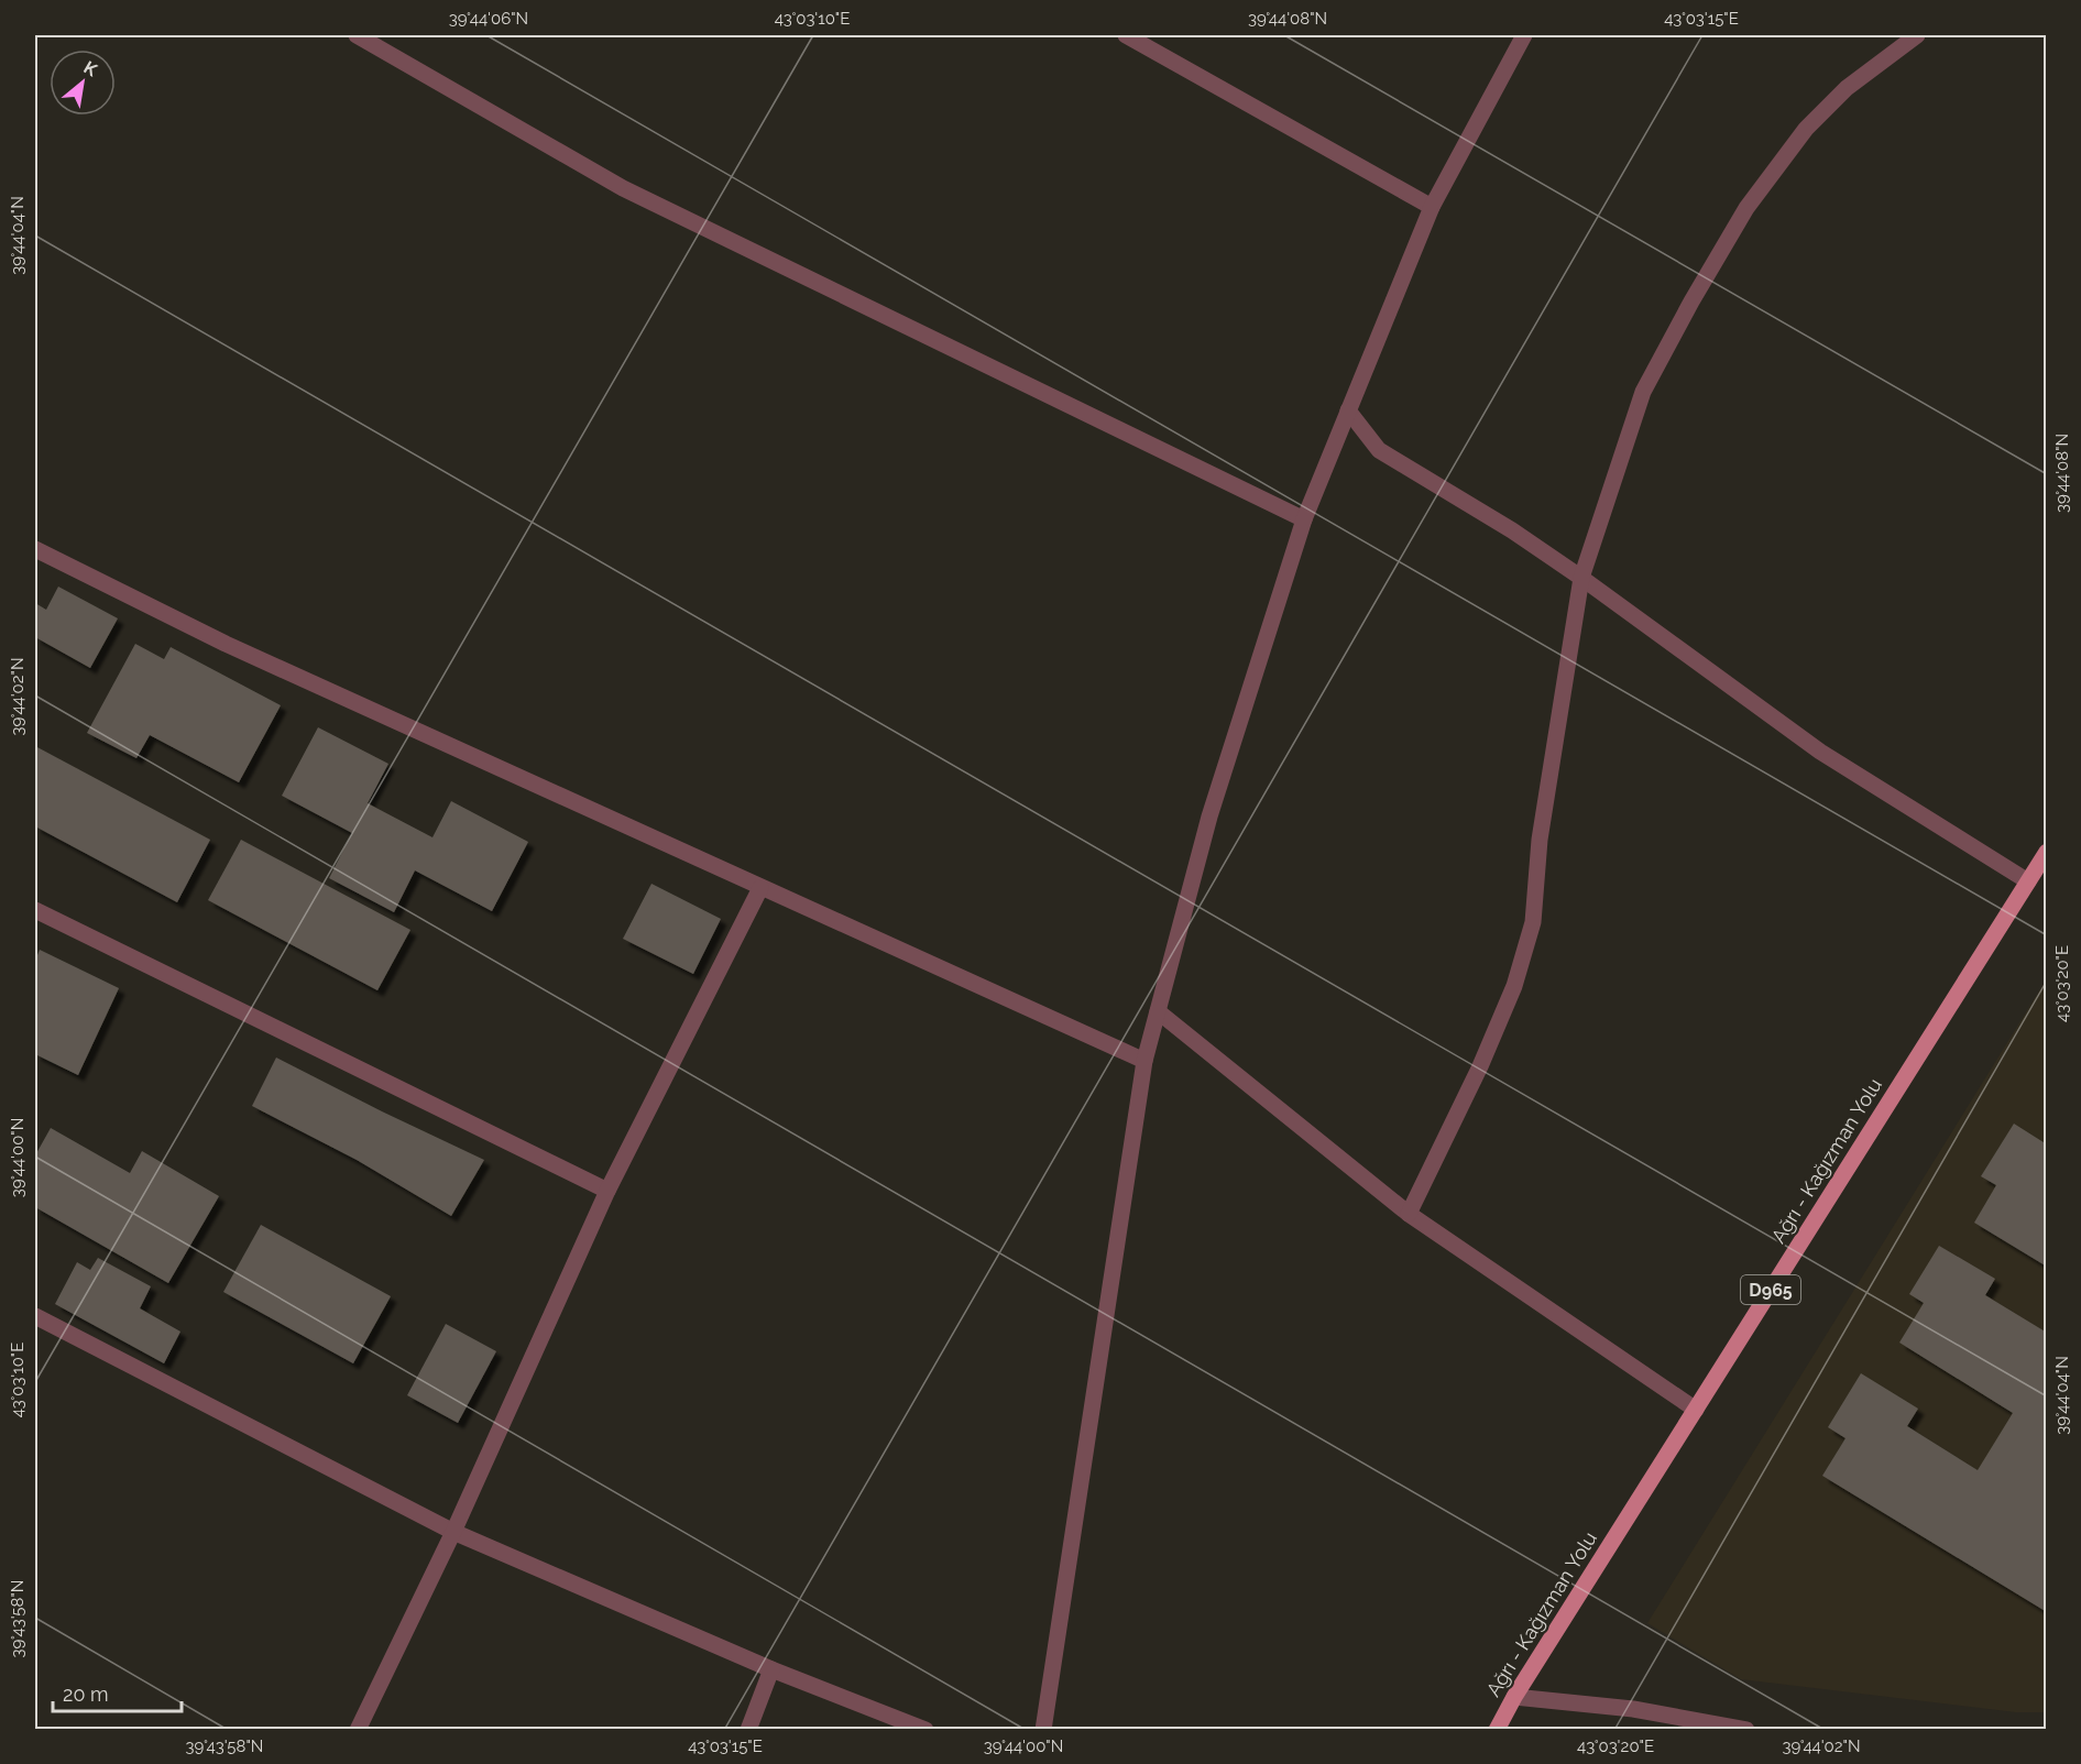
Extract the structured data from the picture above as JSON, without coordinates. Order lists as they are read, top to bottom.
{
  "streets": {
    "main road": ["Ağrı - Kağızman Yolu", "D965"]
  },
  "scale_bar": "20 m",
  "north": "top right",
  "coordinates": [
    "39°44'06\"N",
    "43°03'10\"E",
    "39°44'08\"N",
    "43°03'15\"E",
    "39°44'04\"N",
    "39°44'02\"N",
    "43°03'20\"E",
    "39°44'00\"N",
    "39°43'58\"N"
  ]
}
